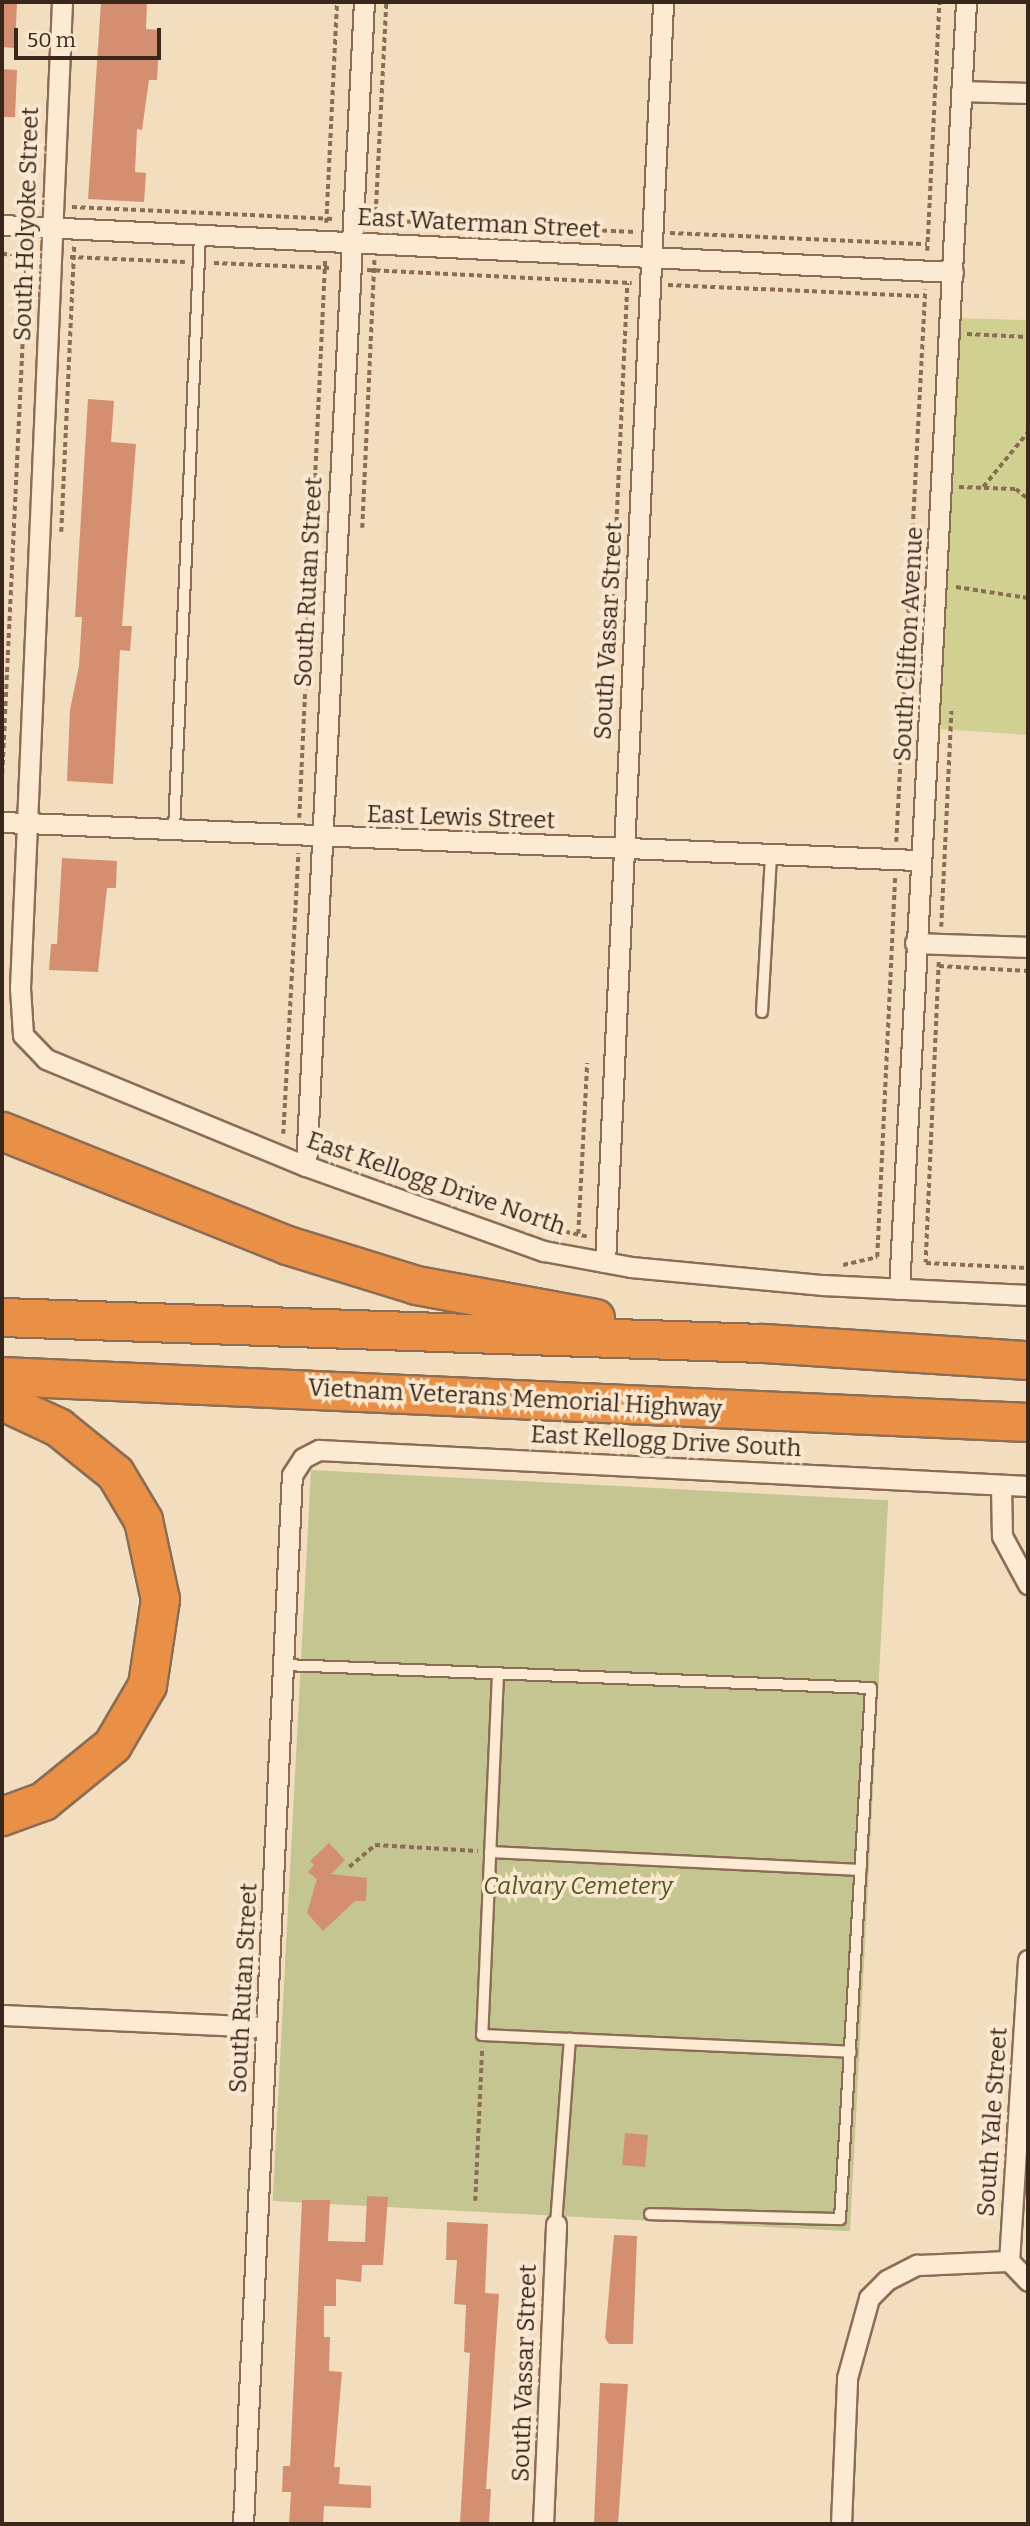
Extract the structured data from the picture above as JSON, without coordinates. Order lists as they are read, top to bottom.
{
  "streets": {
    "highway": ["Vietnam Veterans Memorial Highway"],
    "street": [
      "South Holyoke Street",
      "East Waterman Street",
      "South Rutan Street",
      "South Vassar Street",
      "South Clifton Avenue",
      "East Lewis Street",
      "East Kellogg Drive North",
      "East Kellogg Drive South",
      "South Yale Street"
    ]
  },
  "crossings": [
    ["South Holyoke Street", "East Waterman Street"],
    ["South Holyoke Street", "East Lewis Street"],
    ["South Holyoke Street", "East Kellogg Drive North"],
    ["East Waterman Street", "South Rutan Street"],
    ["East Waterman Street", "South Vassar Street"],
    ["East Waterman Street", "South Clifton Avenue"],
    ["South Rutan Street", "East Lewis Street"],
    ["South Rutan Street", "East Kellogg Drive North"],
    ["South Rutan Street", "East Kellogg Drive South"],
    ["South Vassar Street", "East Lewis Street"],
    ["South Vassar Street", "East Kellogg Drive North"],
    ["South Clifton Avenue", "East Lewis Street"],
    ["South Clifton Avenue", "East Kellogg Drive North"]
  ],
  "parks": ["Calvary Cemetery"],
  "scale_bar": "50 m"
}
